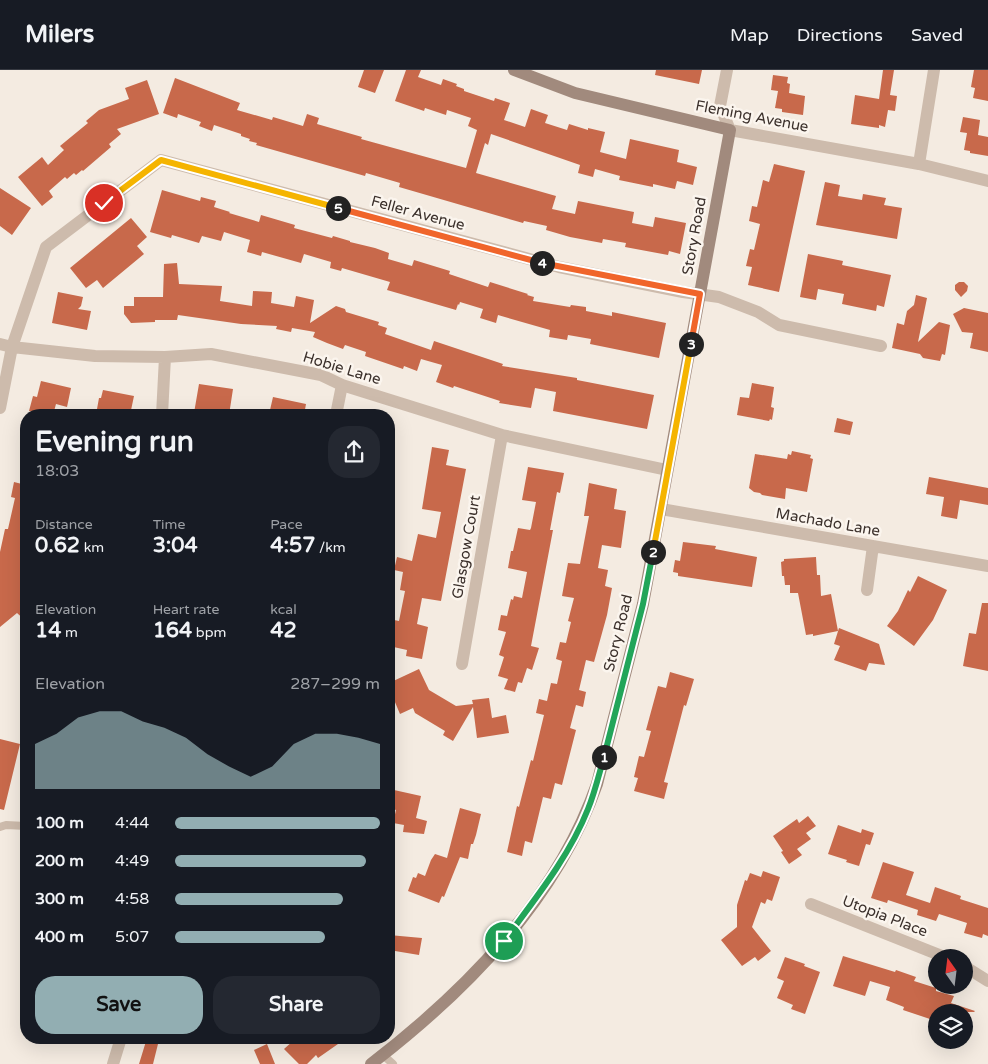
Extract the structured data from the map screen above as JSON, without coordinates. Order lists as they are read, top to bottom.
{
  "streets": {
    "street": [
      "Fleming Avenue",
      "Feller Avenue",
      "Story Road",
      "Hobie Lane",
      "Machado Lane",
      "Glasgow Court",
      "Utopia Place"
    ]
  },
  "crossings": [
    ["Fleming Avenue", "Story Road"],
    ["Feller Avenue", "Story Road"],
    ["Feller Avenue", "Hobie Lane"],
    ["Story Road", "Hobie Lane"],
    ["Story Road", "Machado Lane"],
    ["Hobie Lane", "Glasgow Court"]
  ],
  "north": "top",
  "page": {
    "header": "Milers",
    "nav": ["Map", "Directions", "Saved"],
    "pins": [
      "5",
      "4",
      "3",
      "2",
      "1"
    ],
    "heading": ["Evening run", "18:03"],
    "stats": [
      ["Distance", "0.62 km"],
      ["Time", "3:04"],
      ["Pace", "4:57 /km"],
      ["Elevation", "14 m"],
      ["Heart rate", "164 bpm"],
      ["kcal", "42"]
    ],
    "chart": ["Elevation", "287–299 m"],
    "list": [
      {
        "name": "100 m",
        "note": "4:44"
      },
      {
        "name": "200 m",
        "note": "4:49"
      },
      {
        "name": "300 m",
        "note": "4:58"
      },
      {
        "name": "400 m",
        "note": "5:07"
      }
    ],
    "buttons": ["Save", "Share"]
  }
}
